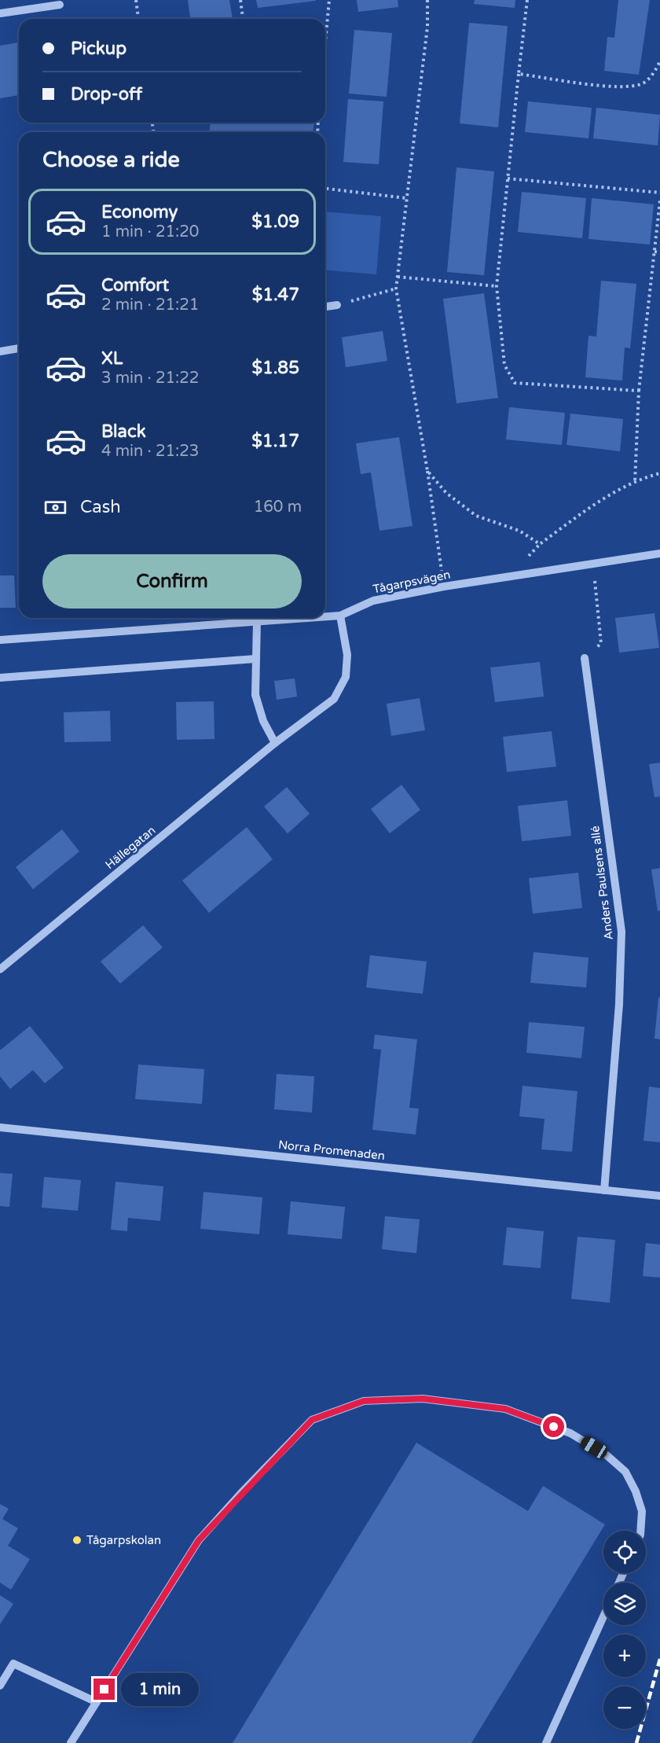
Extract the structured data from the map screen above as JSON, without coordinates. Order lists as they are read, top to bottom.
{
  "streets": {
    "street": [
      "Tågarpsvägen",
      "Hällegatan",
      "Anders Paulsens allé",
      "Norra Promenaden"
    ]
  },
  "crossings": [
    ["Tågarpsvägen", "Hällegatan"],
    ["Anders Paulsens allé", "Norra Promenaden"]
  ],
  "places": ["Tågarpskolan"],
  "page": {
    "banner": ["Pickup", "Drop-off"],
    "heading": "Choose a ride",
    "list": [
      {
        "name": "Economy",
        "note": "1 min · 21:20",
        "value": "$1.09"
      },
      {
        "name": "Comfort",
        "note": "2 min · 21:21",
        "value": "$1.47"
      },
      {
        "name": "XL",
        "note": "3 min · 21:22",
        "value": "$1.85"
      },
      {
        "name": "Black",
        "note": "4 min · 21:23",
        "value": "$1.17"
      }
    ],
    "pay": ["Cash", "160 m"],
    "buttons": "Confirm",
    "map_buttons": ["+", "−"],
    "bubble": "1 min"
  }
}
